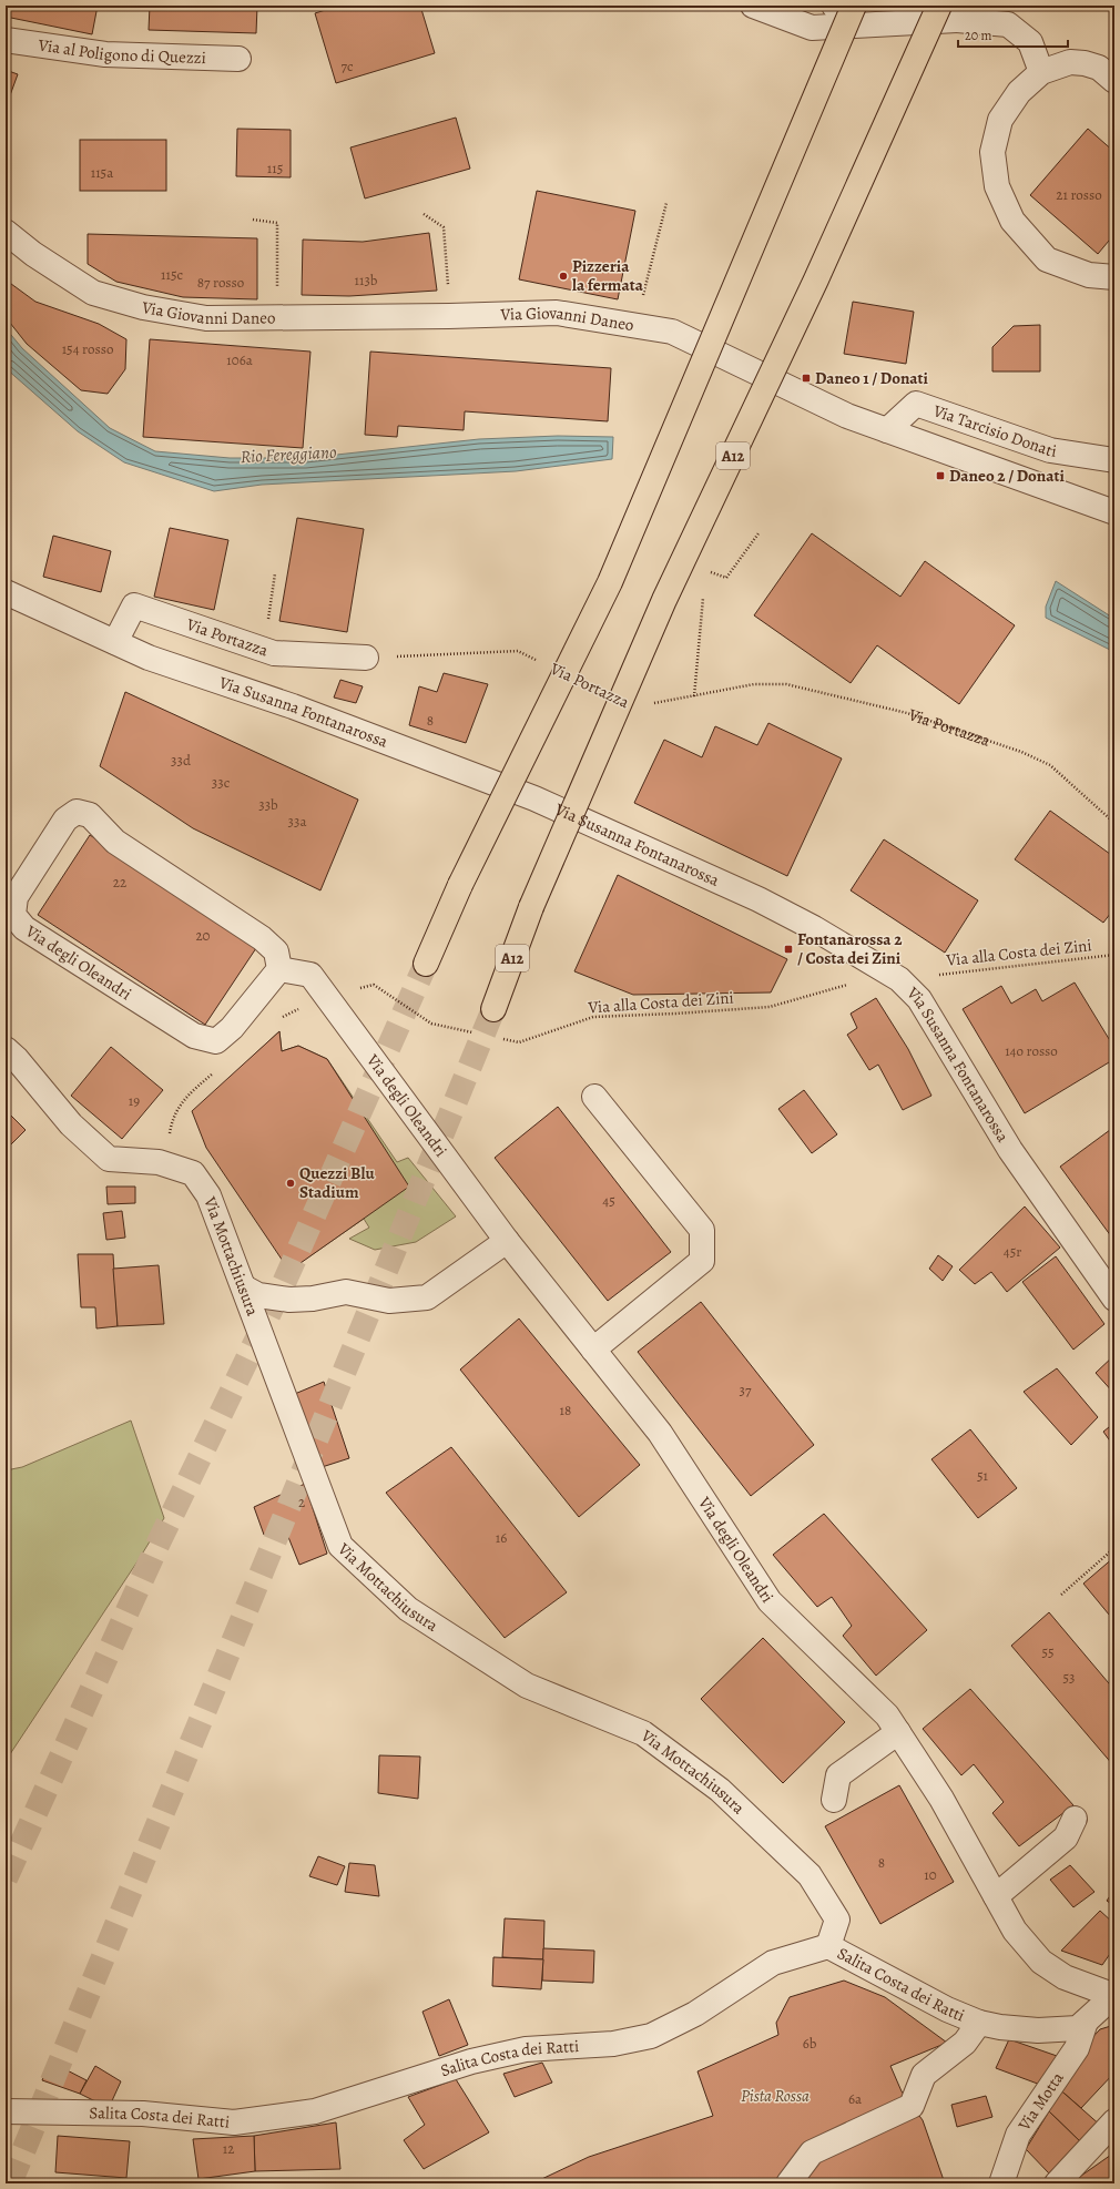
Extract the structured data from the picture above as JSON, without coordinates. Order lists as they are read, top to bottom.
{
  "streets": {
    "highway": ["A12"],
    "street": [
      "Via al Poligono di Quezzi",
      "Via Giovanni Daneo",
      "Via Tarcisio Donati",
      "Via Portazza",
      "Via Susanna Fontanarossa",
      "Via degli Oleandri",
      "Via Mottachiusura",
      "Salita Costa dei Ratti",
      "Via Motta"
    ],
    "path": ["Via alla Costa dei Zini"]
  },
  "crossings": [
    ["Via Giovanni Daneo", "Via Tarcisio Donati"],
    ["Via Portazza", "Via Susanna Fontanarossa"],
    ["Via Susanna Fontanarossa", "Via alla Costa dei Zini"],
    ["Via degli Oleandri", "Salita Costa dei Ratti"],
    ["Via Mottachiusura", "Salita Costa dei Ratti"],
    ["Salita Costa dei Ratti", "Via Motta"]
  ],
  "water": ["Rio Fereggiano"],
  "parks": ["Pista Rossa"],
  "places": {
    "other": ["Pizzeria la fermata", "Quezzi Blu Stadium"],
    "transit": ["Daneo 1 / Donati", "Daneo 2 / Donati", "Fontanarossa 2 / Costa dei Zini"]
  },
  "house_numbers": [
    "7c",
    "115",
    "115a",
    "21 rosso",
    "115c",
    "113b",
    "87 rosso",
    "154 rosso",
    "106a",
    "8",
    "33d",
    "33c",
    "33b",
    "33a",
    "22",
    "20",
    "14o rosso",
    "19",
    "45",
    "45r",
    "37",
    "18",
    "51",
    "2",
    "16",
    "55",
    "53",
    "8",
    "10",
    "6b",
    "6a",
    "12"
  ],
  "scale_bar": "20 m"
}
